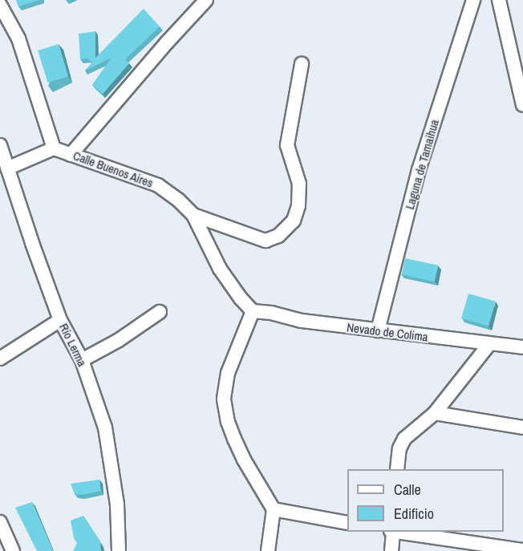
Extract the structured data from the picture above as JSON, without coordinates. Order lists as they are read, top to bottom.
{
  "streets": {
    "street": [
      "Laguna de Tamaihua",
      "Calle Buenos Aires",
      "Nevado de Colima",
      "Río Lerma"
    ]
  },
  "crossings": [
    ["Laguna de Tamaihua", "Nevado de Colima"],
    ["Calle Buenos Aires", "Nevado de Colima"]
  ],
  "legend": ["Calle", "Edificio"]
}
